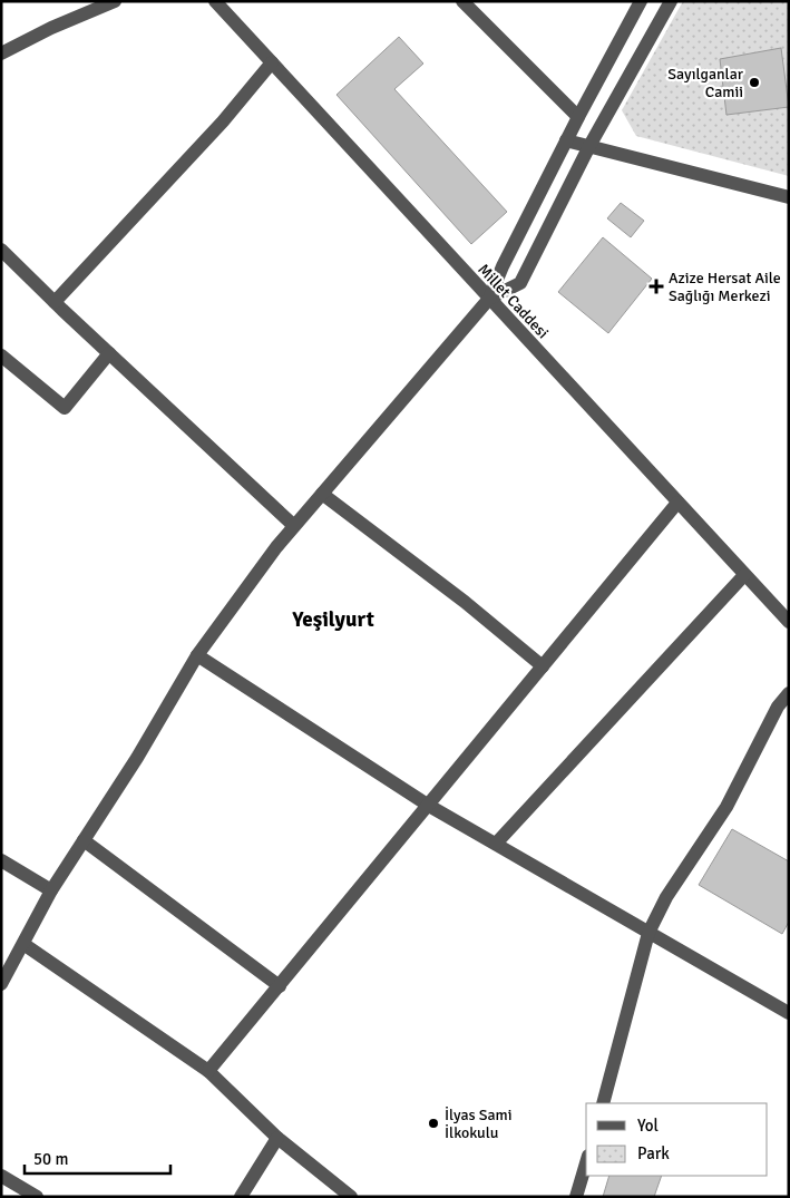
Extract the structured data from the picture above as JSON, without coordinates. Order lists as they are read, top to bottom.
{
  "streets": {
    "street": ["Millet Caddesi"]
  },
  "districts": ["Yeşilyurt"],
  "places": {
    "other": ["Sayılganlar Camii", "İlyas Sami İlkokulu"],
    "health": ["Azize Hersat Aile Sağlığı Merkezi"]
  },
  "legend": ["Yol", "Park"],
  "scale_bar": "50 m"
}
